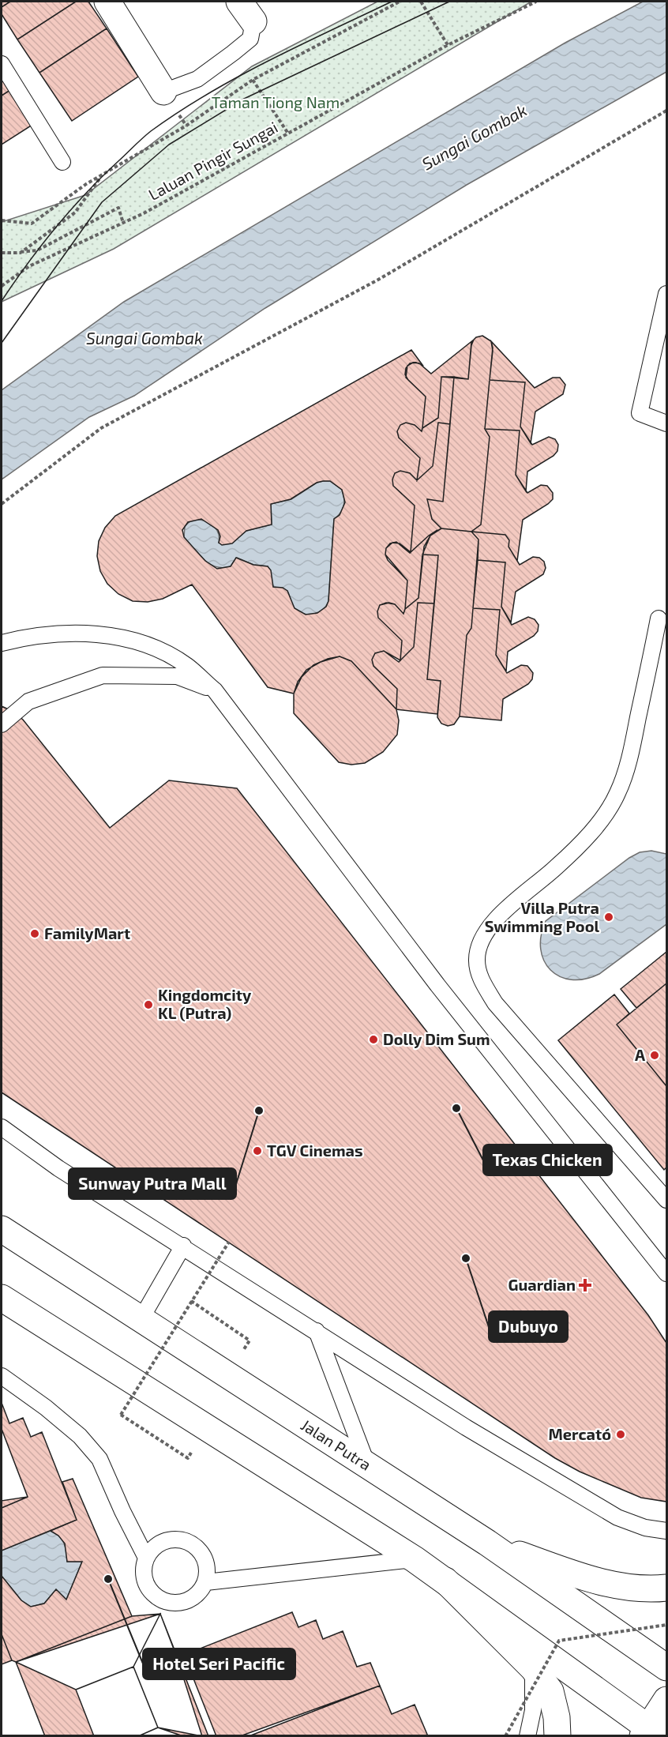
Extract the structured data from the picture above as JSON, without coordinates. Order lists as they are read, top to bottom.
{
  "streets": {
    "street": ["Jalan Putra"],
    "path": ["Laluan Pingir Sungai"]
  },
  "water": ["Sungai Gombak"],
  "parks": ["Taman Tiong Nam"],
  "places": {
    "other": [
      "Villa Putra Swimming Pool",
      "FamilyMart",
      "Kingdomcity KL (Putra)",
      "Dolly Dim Sum",
      "A",
      "Texas Chicken",
      "Sunway Putra Mall",
      "TGV Cinemas",
      "Dubuyo",
      "Mercató",
      "Hotel Seri Pacific"
    ],
    "health": ["Guardian"]
  }
}
